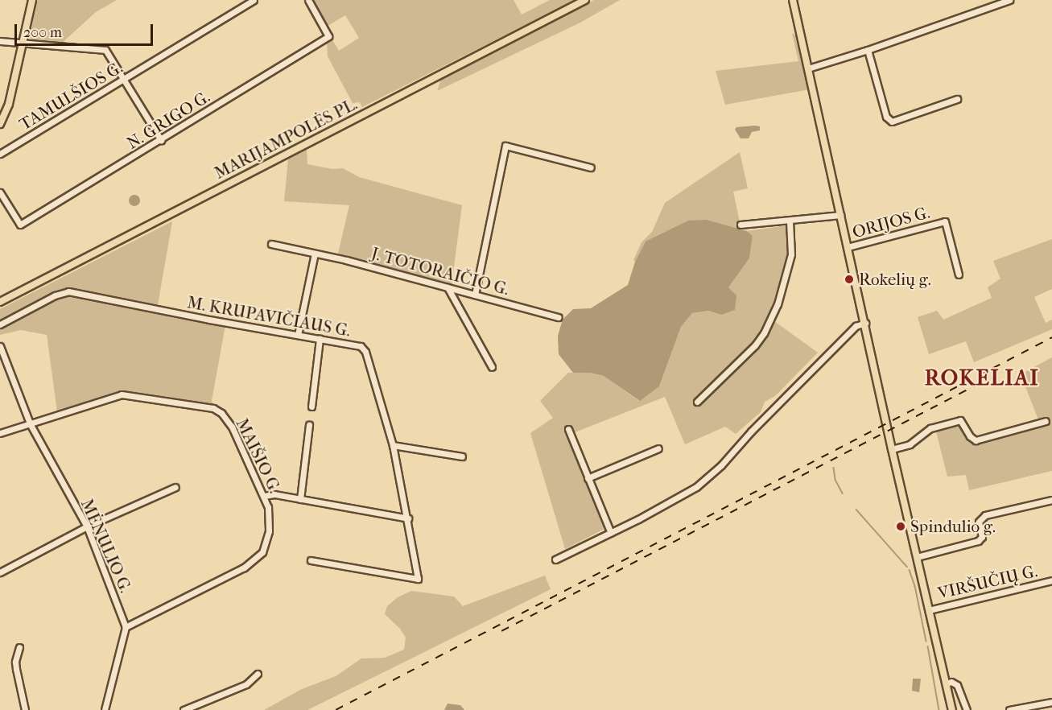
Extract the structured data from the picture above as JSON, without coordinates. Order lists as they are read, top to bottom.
{
  "streets": {
    "main road": ["MARIJAMPOLĖS PL."],
    "street": [
      "TAMULŠIOS G.",
      "N. GRIGO G.",
      "ORIJOS G.",
      "J. TOTORAIČIO G.",
      "M. KRUPAVIČIAUS G.",
      "MAIŠIO G.",
      "MĖNULIO G.",
      "VIRŠUČIŲ G."
    ]
  },
  "crossings": [
    ["MAIŠIO G.", "MĖNULIO G."]
  ],
  "districts": ["ROKELIAI"],
  "places": ["Rokelių g.", "Spindulio g."],
  "scale_bar": "200 m"
}
